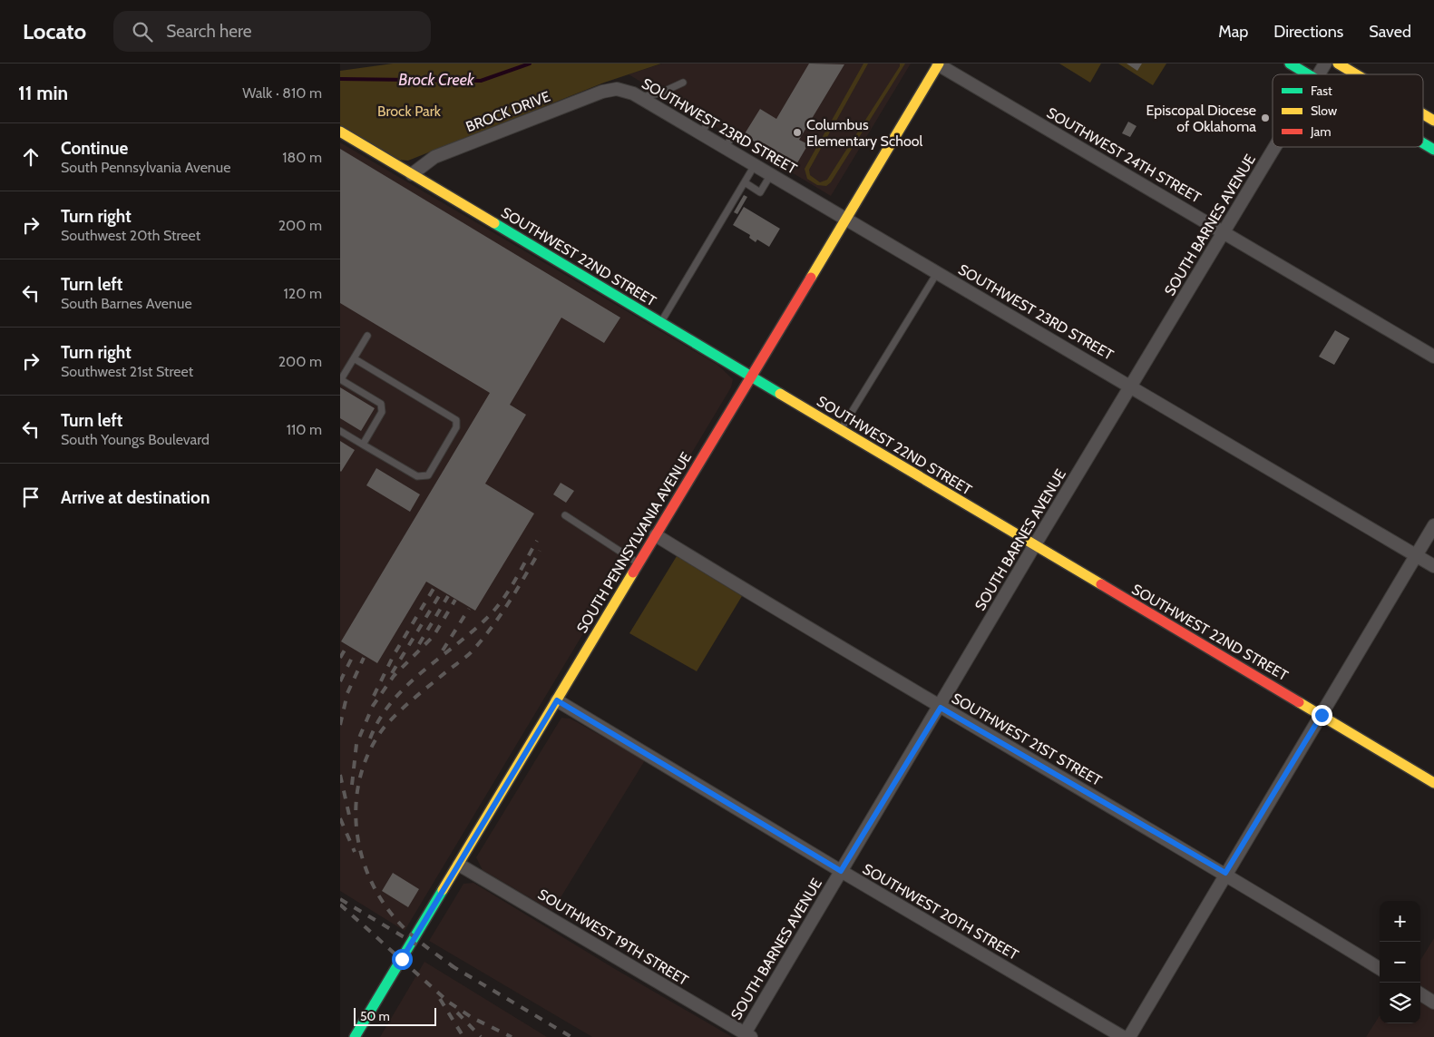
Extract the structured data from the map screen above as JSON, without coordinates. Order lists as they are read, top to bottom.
{
  "streets": {
    "street": [
      "BROCK DRIVE",
      "SOUTHWEST 23RD STREET",
      "SOUTHWEST 24TH STREET",
      "SOUTH BARNES AVENUE",
      "SOUTHWEST 22ND STREET",
      "SOUTH PENNSYLVANIA AVENUE",
      "SOUTHWEST 21ST STREET",
      "SOUTHWEST 20TH STREET",
      "SOUTHWEST 19TH STREET"
    ]
  },
  "crossings": [
    ["BROCK DRIVE", "SOUTHWEST 23RD STREET"],
    ["BROCK DRIVE", "SOUTHWEST 22ND STREET"],
    ["SOUTHWEST 23RD STREET", "SOUTH BARNES AVENUE"],
    ["SOUTHWEST 23RD STREET", "SOUTH PENNSYLVANIA AVENUE"],
    ["SOUTHWEST 24TH STREET", "SOUTH BARNES AVENUE"],
    ["SOUTHWEST 24TH STREET", "SOUTH PENNSYLVANIA AVENUE"],
    ["SOUTH BARNES AVENUE", "SOUTHWEST 22ND STREET"],
    ["SOUTH BARNES AVENUE", "SOUTHWEST 21ST STREET"],
    ["SOUTH BARNES AVENUE", "SOUTHWEST 20TH STREET"],
    ["SOUTH BARNES AVENUE", "SOUTHWEST 19TH STREET"],
    ["SOUTHWEST 22ND STREET", "SOUTH PENNSYLVANIA AVENUE"],
    ["SOUTH PENNSYLVANIA AVENUE", "SOUTHWEST 21ST STREET"],
    ["SOUTH PENNSYLVANIA AVENUE", "SOUTHWEST 20TH STREET"],
    ["SOUTH PENNSYLVANIA AVENUE", "SOUTHWEST 19TH STREET"]
  ],
  "water": ["Brock Creek"],
  "parks": ["Brock Park"],
  "places": ["Episcopal Diocese of Oklahoma", "Columbus Elementary School"],
  "legend": ["Fast", "Slow", "Jam"],
  "scale_bar": "50 m",
  "page": {
    "header": "Locato",
    "search": "Search here",
    "nav": ["Map", "Directions", "Saved"],
    "heading": ["11 min", "Walk · 810 m"],
    "list": [
      ["Continue", "South Pennsylvania Avenue", "180 m"],
      ["Turn right", "Southwest 20th Street", "200 m"],
      ["Turn left", "South Barnes Avenue", "120 m"],
      ["Turn right", "Southwest 21st Street", "200 m"],
      ["Turn left", "South Youngs Boulevard", "110 m"],
      "Arrive at destination"
    ],
    "map_buttons": ["+", "−"],
    "scale": "50 m"
  }
}
